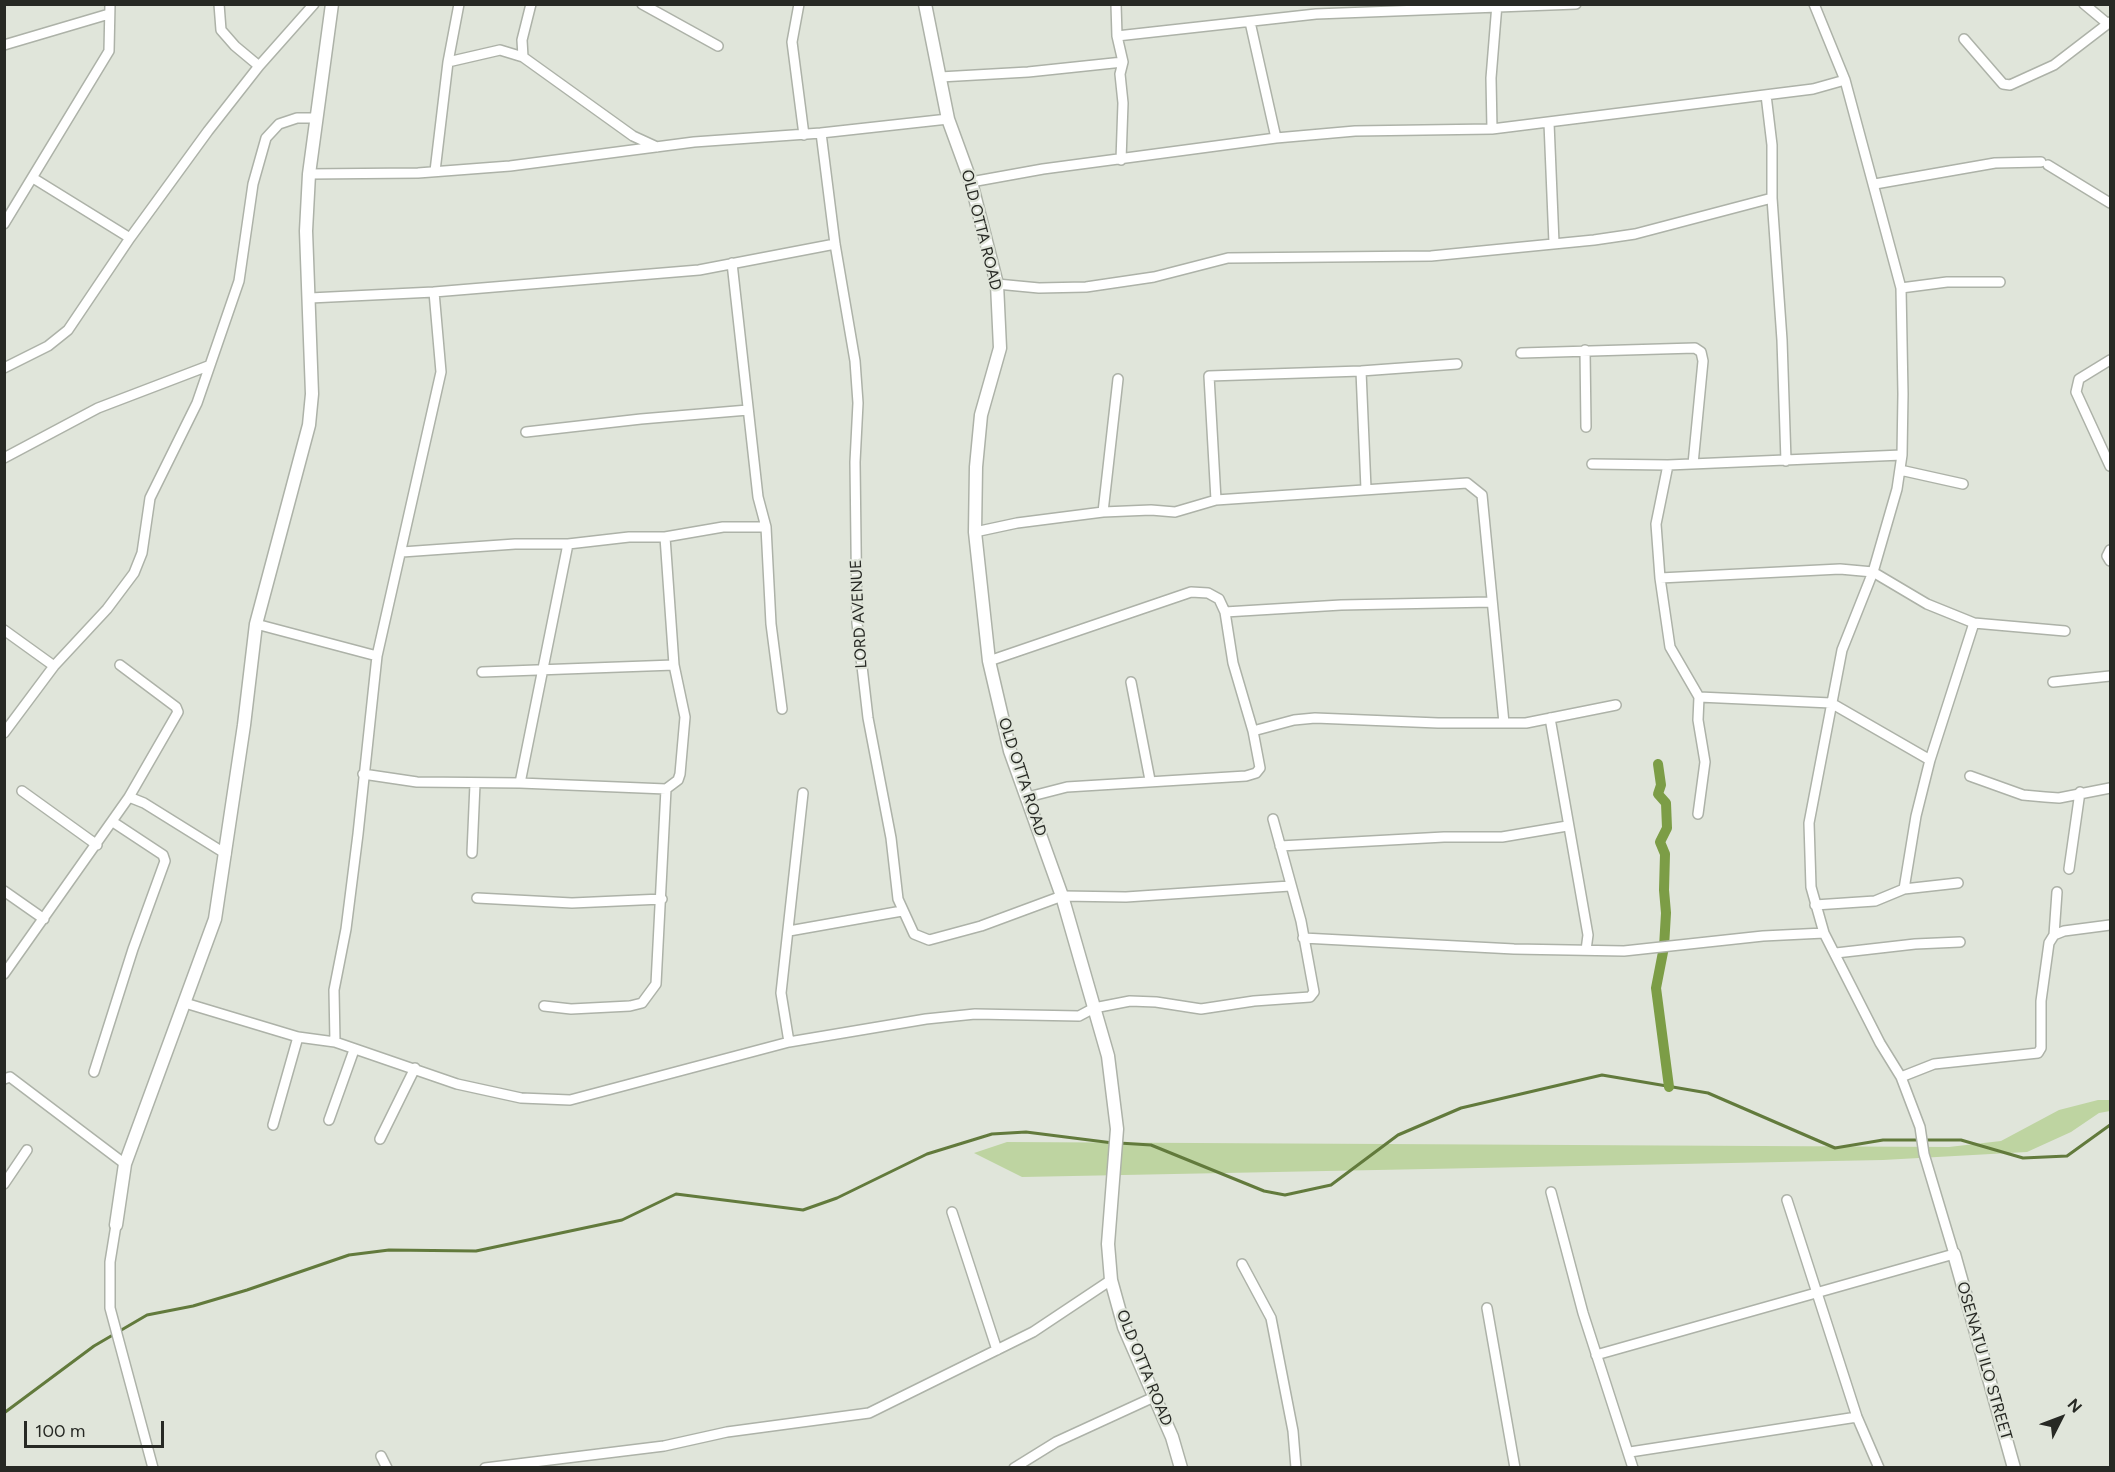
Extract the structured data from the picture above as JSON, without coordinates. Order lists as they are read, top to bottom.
{
  "streets": {
    "street": ["OLD OTTA ROAD", "LORD AVENUE", "OSENATU ILO STREET"]
  },
  "crossings": [
    ["OLD OTTA ROAD", "LORD AVENUE"]
  ],
  "scale_bar": "100 m",
  "north": "top right"
}
